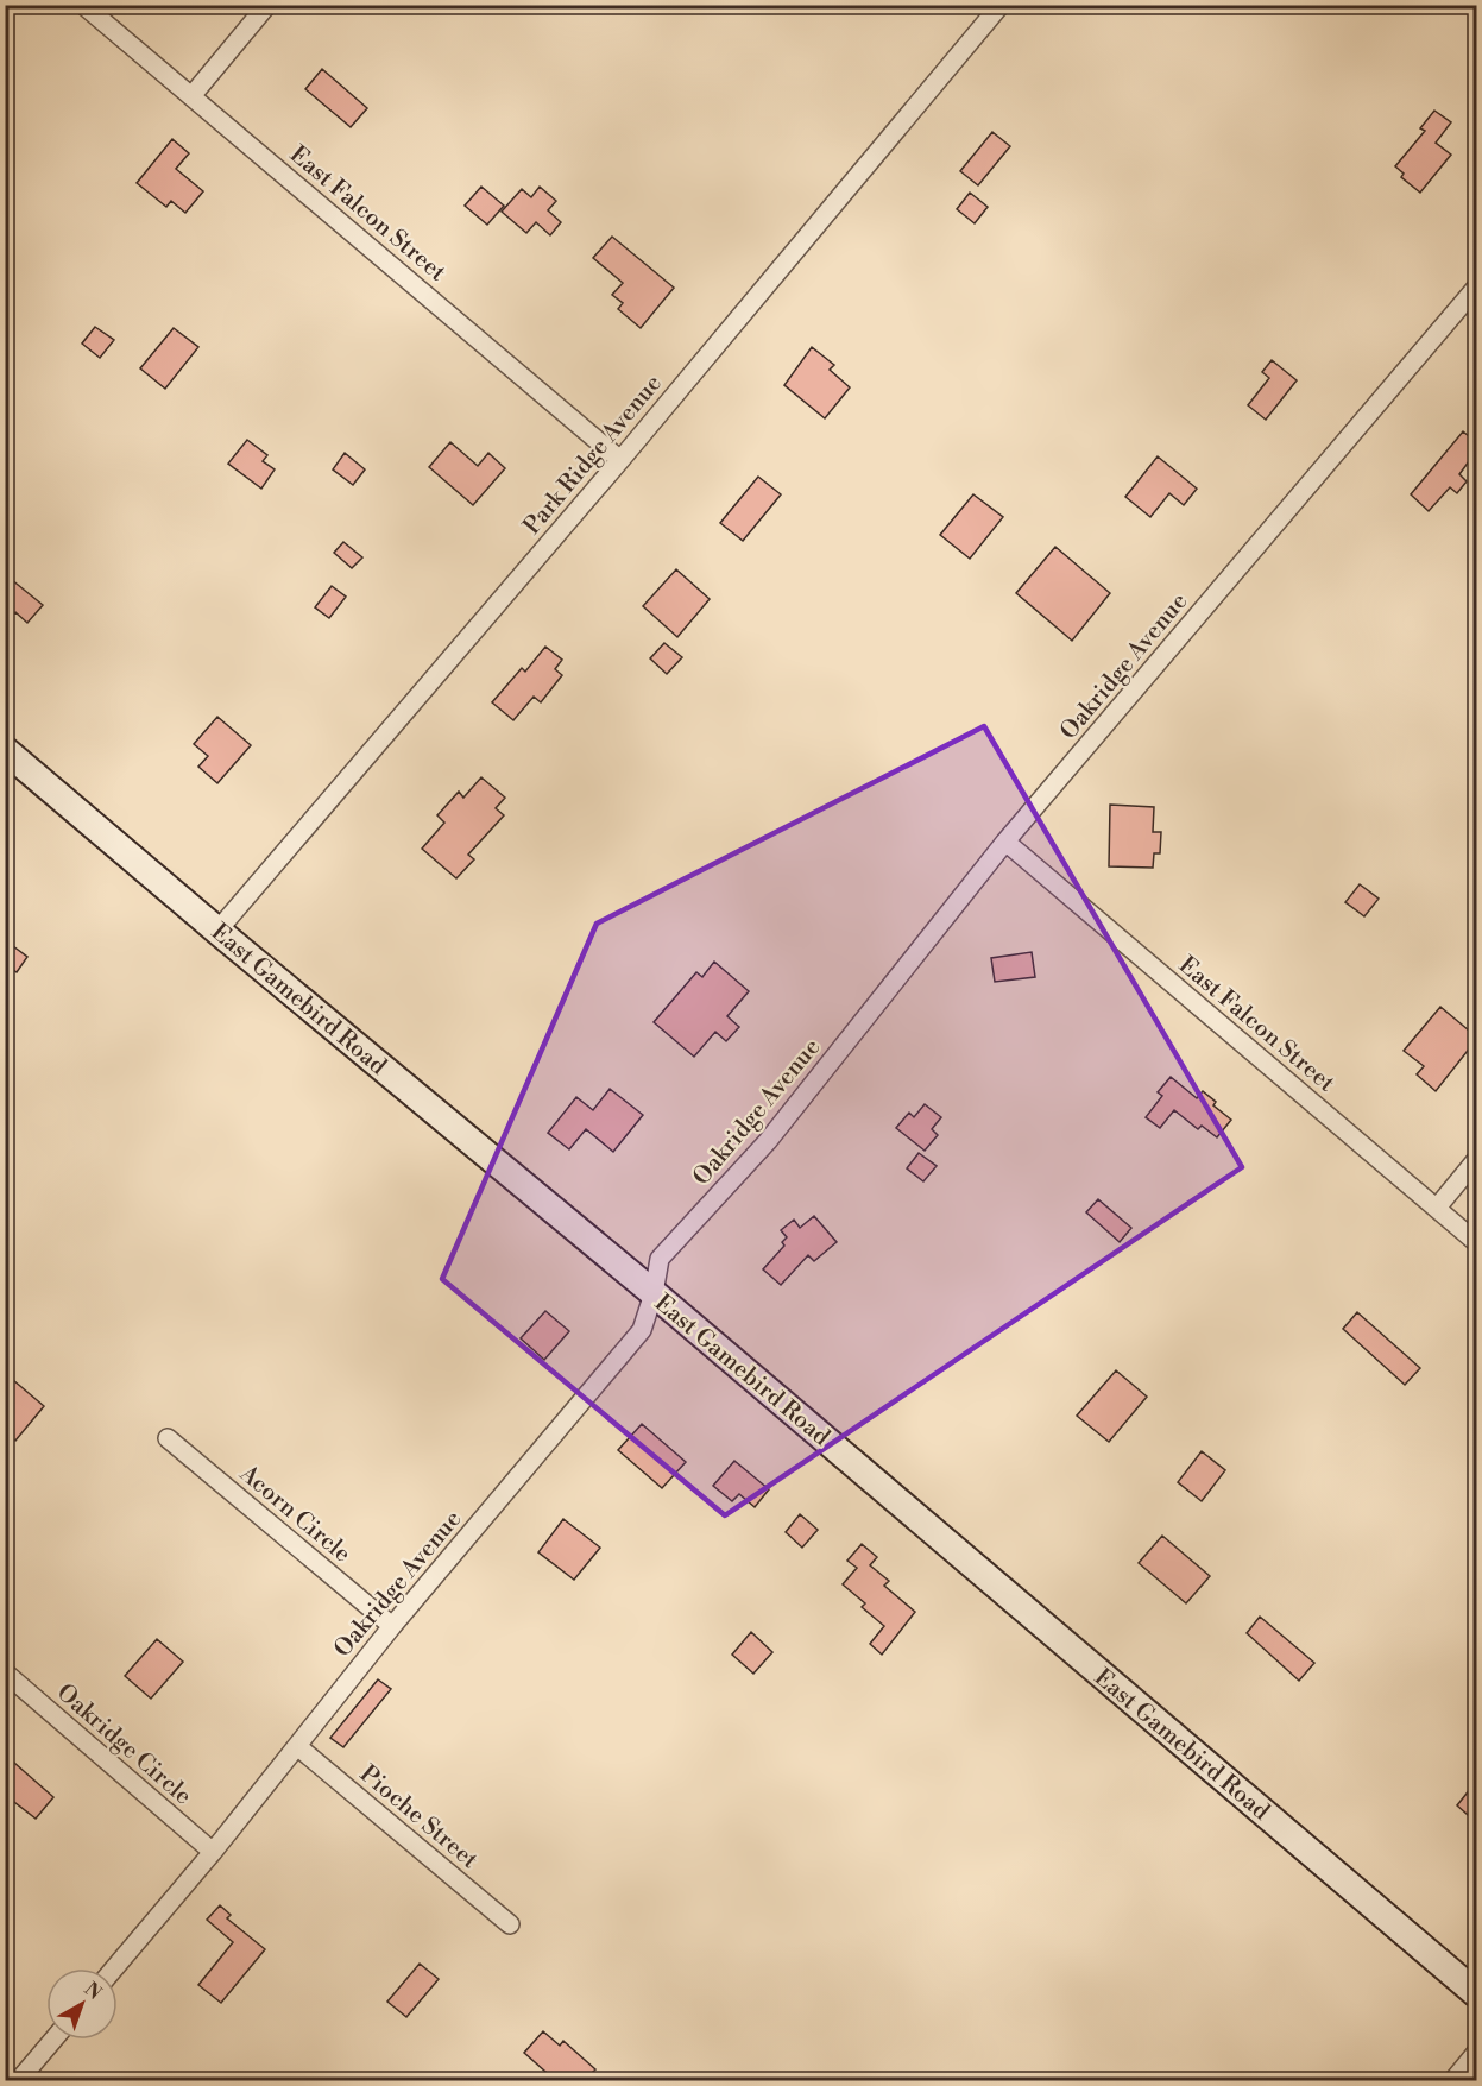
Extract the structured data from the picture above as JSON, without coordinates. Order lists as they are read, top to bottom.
{
  "streets": {
    "main road": ["East Gamebird Road"],
    "street": [
      "East Falcon Street",
      "Park Ridge Avenue",
      "Oakridge Avenue",
      "Acorn Circle",
      "Oakridge Circle",
      "Pioche Street"
    ]
  },
  "crossings": [
    ["East Falcon Street", "Park Ridge Avenue"],
    ["East Falcon Street", "Oakridge Avenue"],
    ["Park Ridge Avenue", "East Gamebird Road"],
    ["Oakridge Avenue", "East Gamebird Road"],
    ["Oakridge Avenue", "Acorn Circle"],
    ["Oakridge Avenue", "Oakridge Circle"],
    ["Oakridge Avenue", "Pioche Street"]
  ],
  "north": "top right"
}
